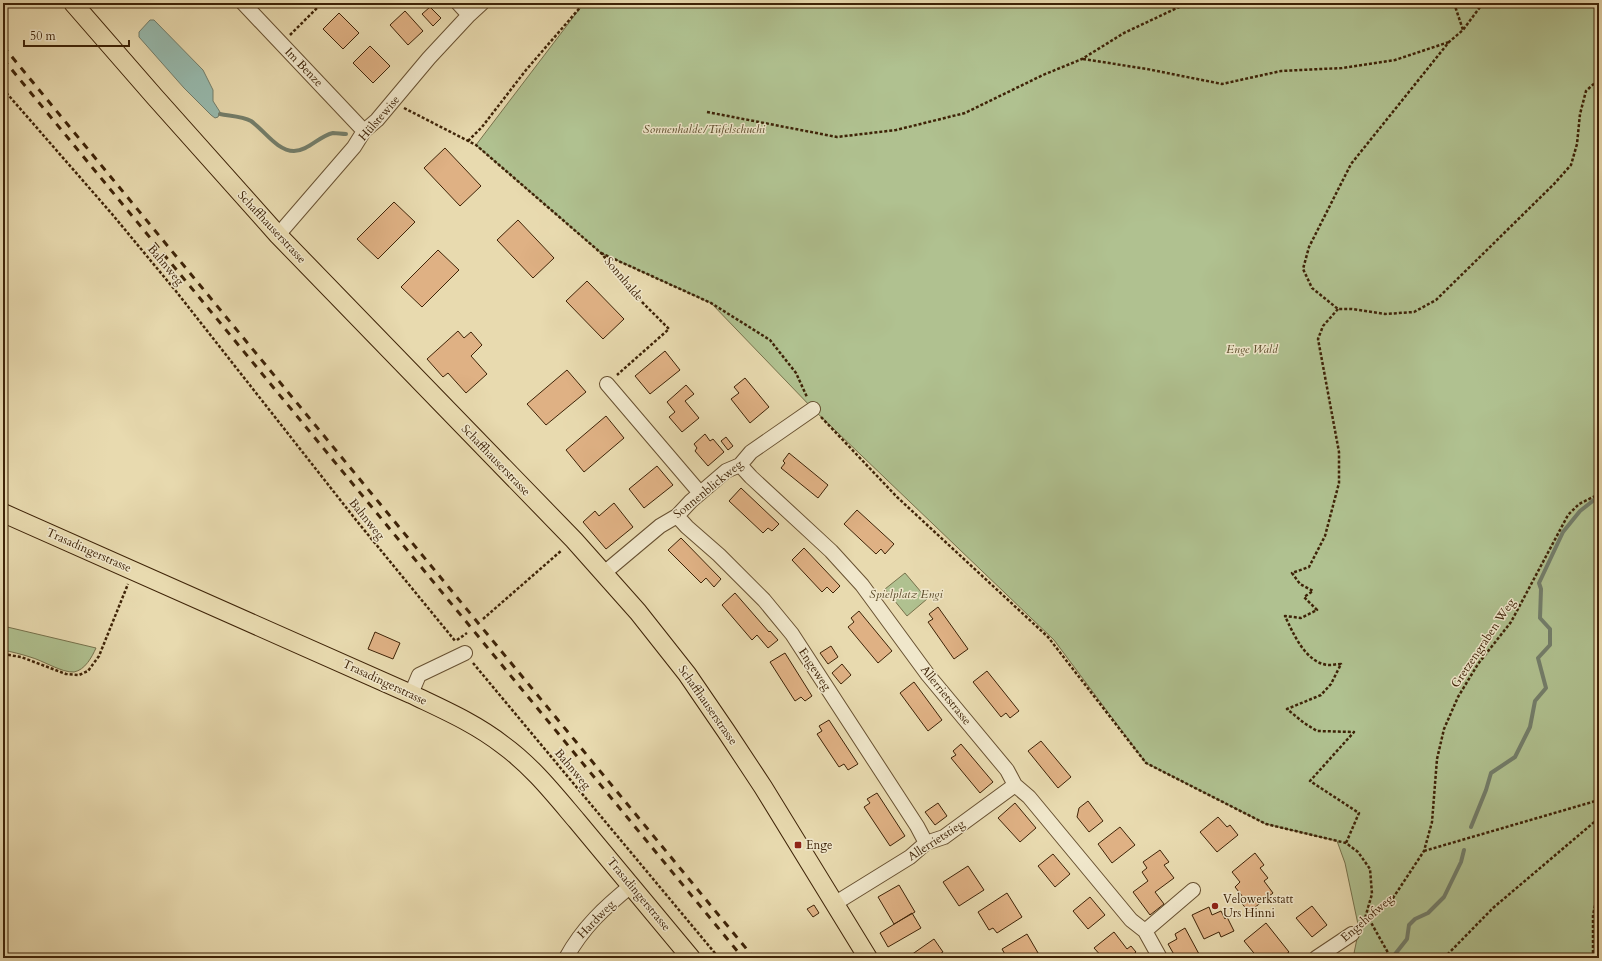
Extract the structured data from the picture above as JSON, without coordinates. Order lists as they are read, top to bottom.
{
  "streets": {
    "main road": ["Schaffhauserstrasse", "Trasadingerstrasse"],
    "street": [
      "Im Benze",
      "Hülstewise",
      "Sonnenblickweg",
      "Engeweg",
      "Allerrietstrasse",
      "Allerrietstieg",
      "Engehofweg",
      "Hardweg"
    ],
    "path": ["Bahnweg", "Sonnhalde", "Gretzengraben Weg"]
  },
  "crossings": [
    ["Im Benze", "Hülstewise"],
    ["Hülstewise", "Schaffhauserstrasse"],
    ["Hülstewise", "Sonnhalde"],
    ["Schaffhauserstrasse", "Sonnenblickweg"],
    ["Schaffhauserstrasse", "Allerrietstieg"],
    ["Sonnenblickweg", "Engeweg"],
    ["Sonnenblickweg", "Allerrietstrasse"],
    ["Trasadingerstrasse", "Hardweg"],
    ["Gretzengraben Weg", "Engehofweg"],
    ["Engeweg", "Allerrietstieg"],
    ["Allerrietstrasse", "Allerrietstieg"]
  ],
  "parks": ["Sonnenhalde/Tüfelschuchi", "Enge Wald", "Spielplatz Engi"],
  "places": {
    "transit": ["Enge"],
    "other": ["Velowerkstatt Urs Hinni"]
  },
  "scale_bar": "50 m"
}
